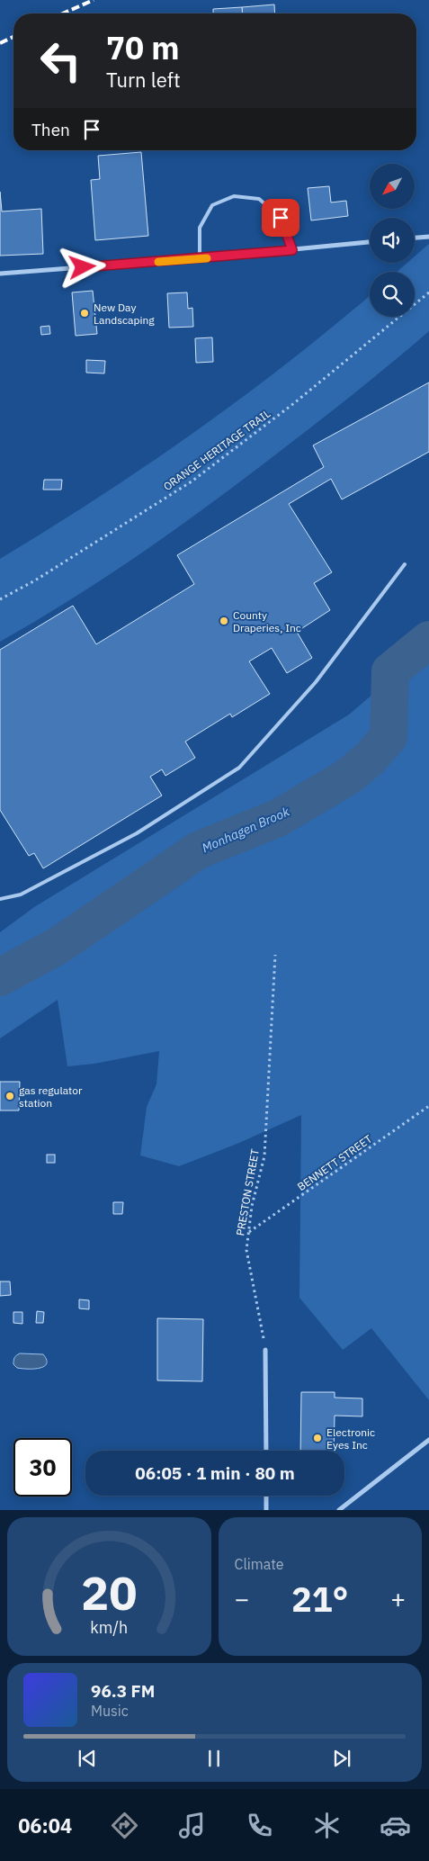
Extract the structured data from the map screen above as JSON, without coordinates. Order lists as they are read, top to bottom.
{
  "streets": {
    "path": ["ORANGE HERITAGE TRAIL", "BENNETT STREET", "PRESTON STREET"]
  },
  "crossings": [
    ["BENNETT STREET", "PRESTON STREET"]
  ],
  "water": ["Monhagen Brook"],
  "places": [
    "New Day Landscaping",
    "County Draperies, Inc",
    "gas regulator station",
    "Electronic Eyes Inc"
  ],
  "north": "bottom left",
  "page": {
    "turn": ["70 m", "Turn left"],
    "then": "Then",
    "limit": "30",
    "trip": "06:05 · 1 min · 80 m",
    "tile": "Climate",
    "heat": ["−", "21°", "+"],
    "song": ["96.3 FM", "Music"],
    "tabs": "06:04",
    "gauge": ["20", "km/h"]
  }
}
